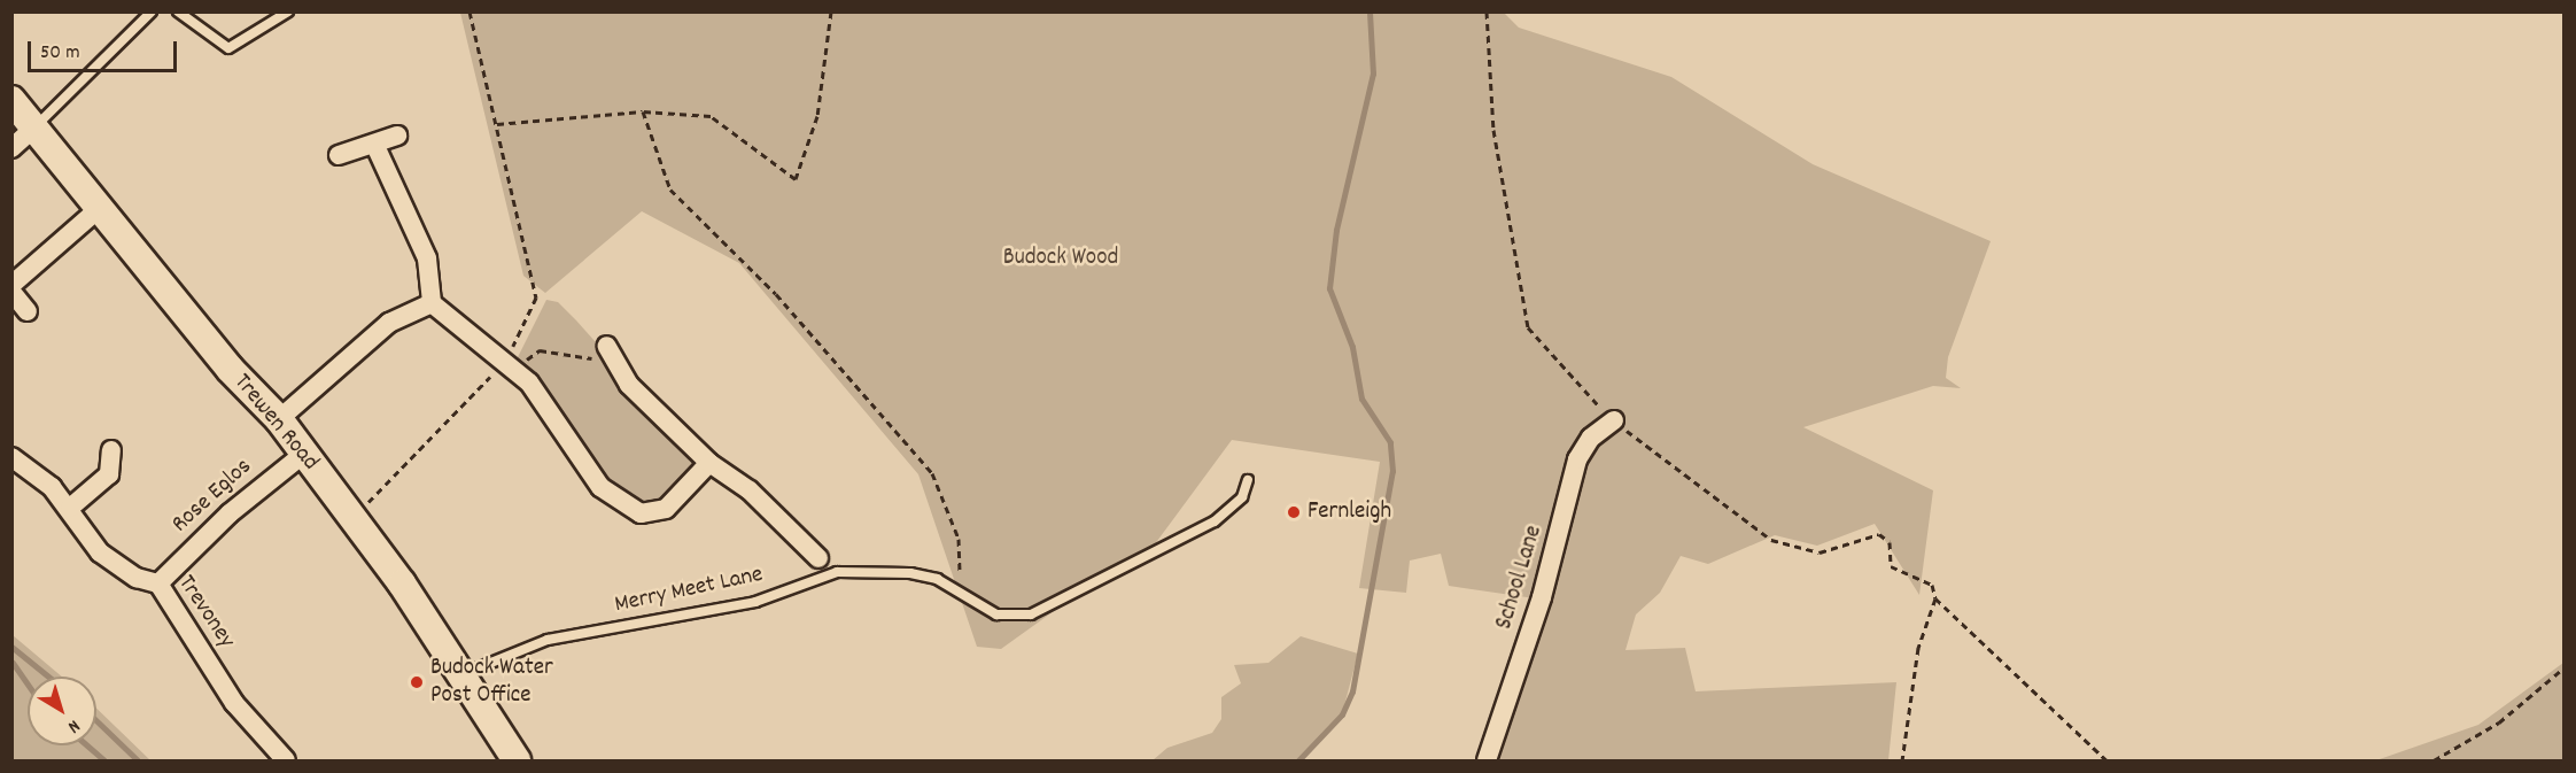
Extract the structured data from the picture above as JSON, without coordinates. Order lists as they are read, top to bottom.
{
  "streets": {
    "street": [
      "Trewen Road",
      "Rose Eglos",
      "School Lane",
      "Trevoney"
    ],
    "lane": ["Merry Meet Lane"]
  },
  "crossings": [
    ["Trewen Road", "Rose Eglos"],
    ["Trewen Road", "Merry Meet Lane"],
    ["Rose Eglos", "Trevoney"]
  ],
  "parks": ["Budock Wood"],
  "places": ["Fernleigh", "Budock Water Post Office"],
  "scale_bar": "50 m",
  "north": "bottom right"
}
